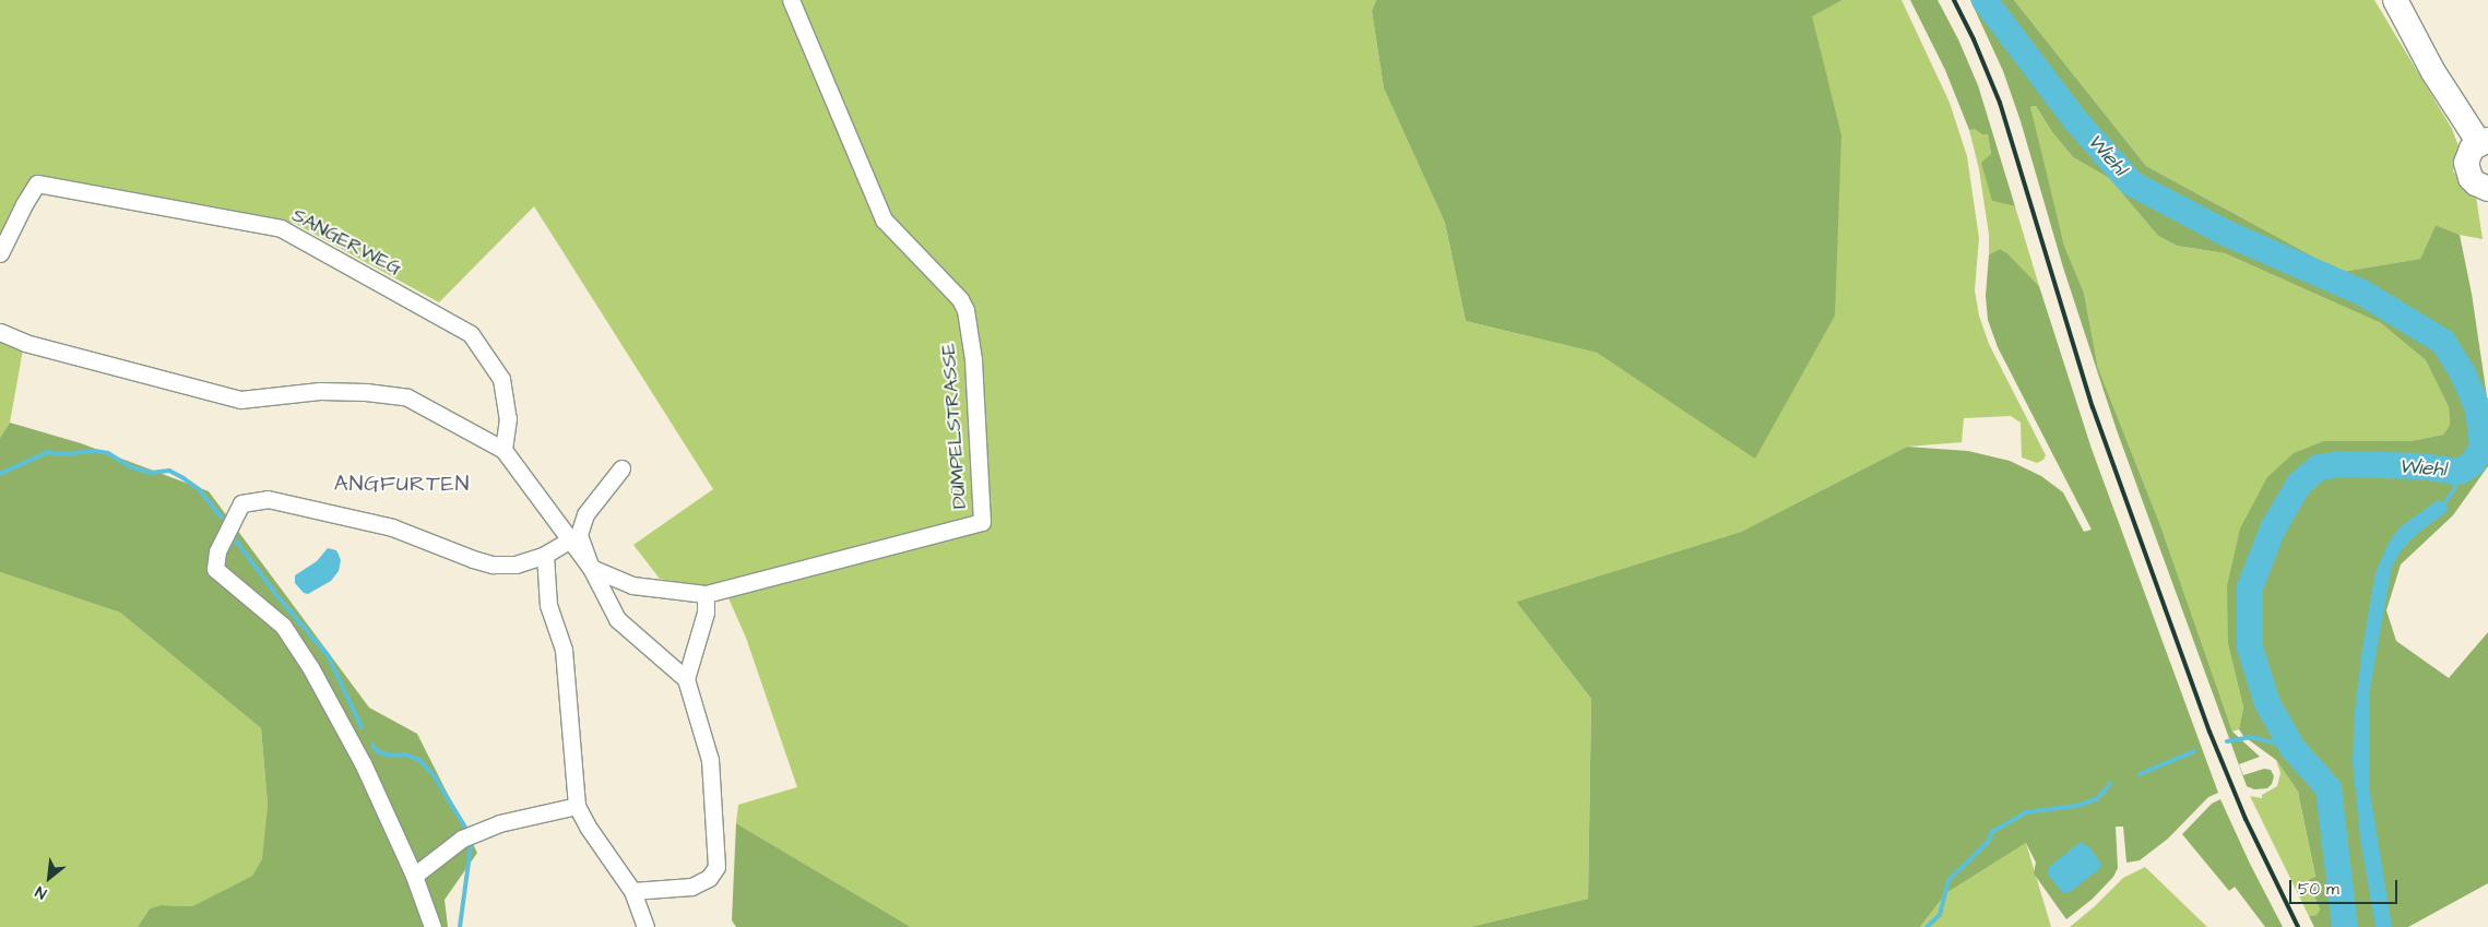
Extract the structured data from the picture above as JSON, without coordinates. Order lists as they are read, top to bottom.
{
  "streets": {
    "street": ["SANGERWEG", "DÜMPELSTRASSE"]
  },
  "districts": ["ANGFURTEN"],
  "water": ["Wiehl"],
  "scale_bar": "50 m",
  "north": "bottom left"
}
